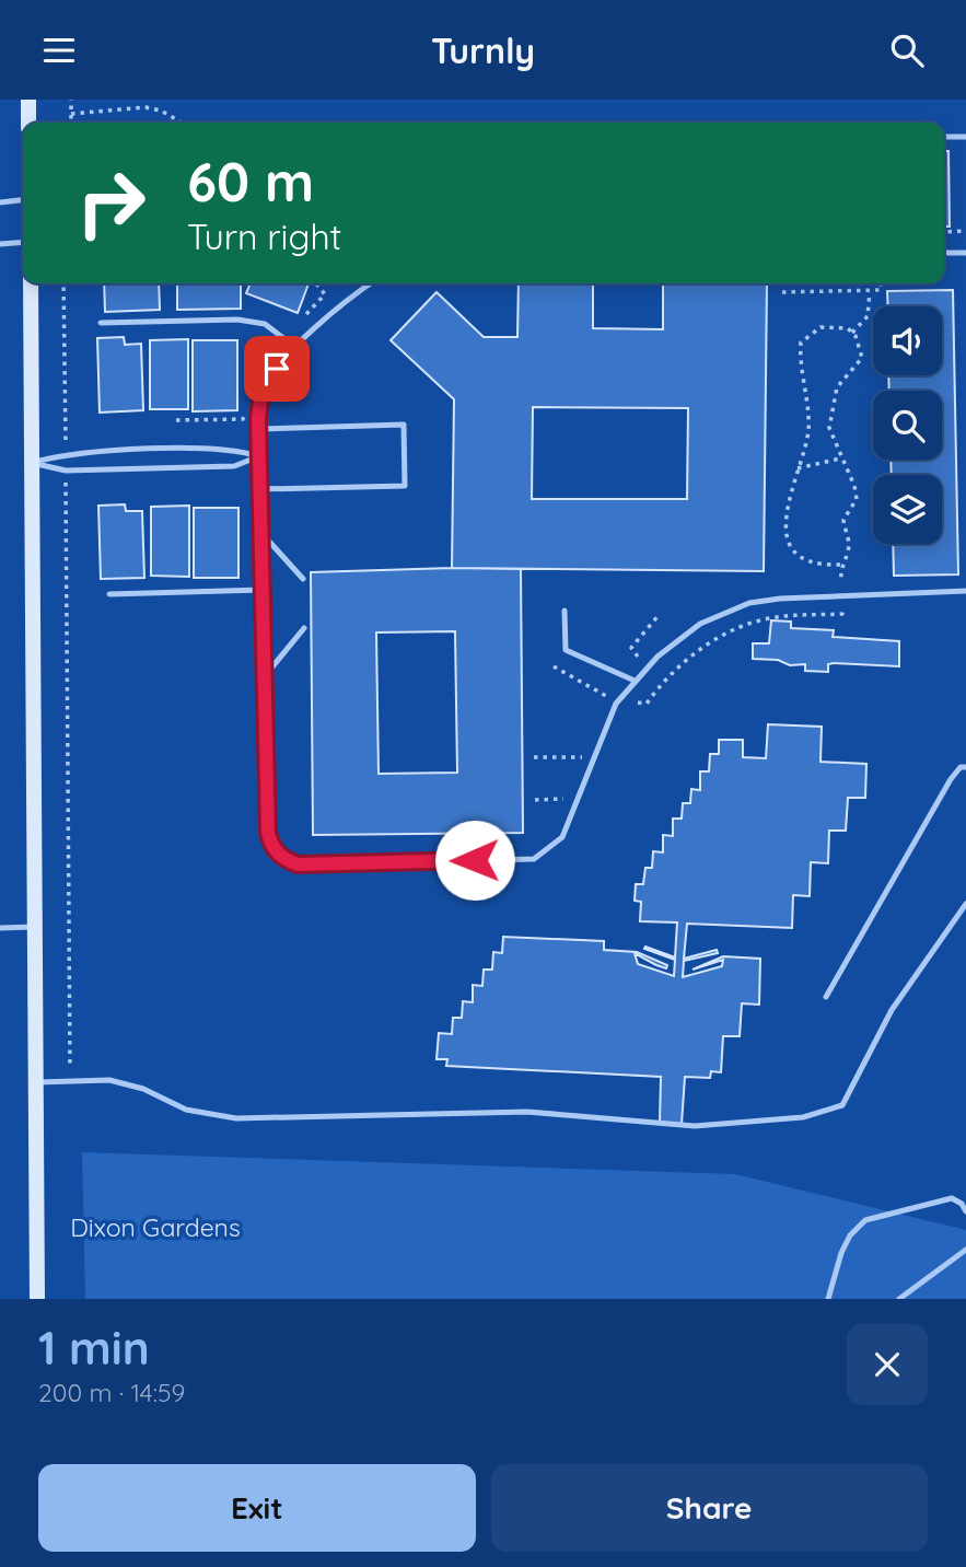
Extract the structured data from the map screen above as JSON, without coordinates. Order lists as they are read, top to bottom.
{
  "parks": ["Dixon Gardens"],
  "page": {
    "header": "Turnly",
    "turn": ["60 m", "Turn right"],
    "heading": ["1 min", "200 m · 14:59"],
    "buttons": ["Exit", "Share"]
  }
}
